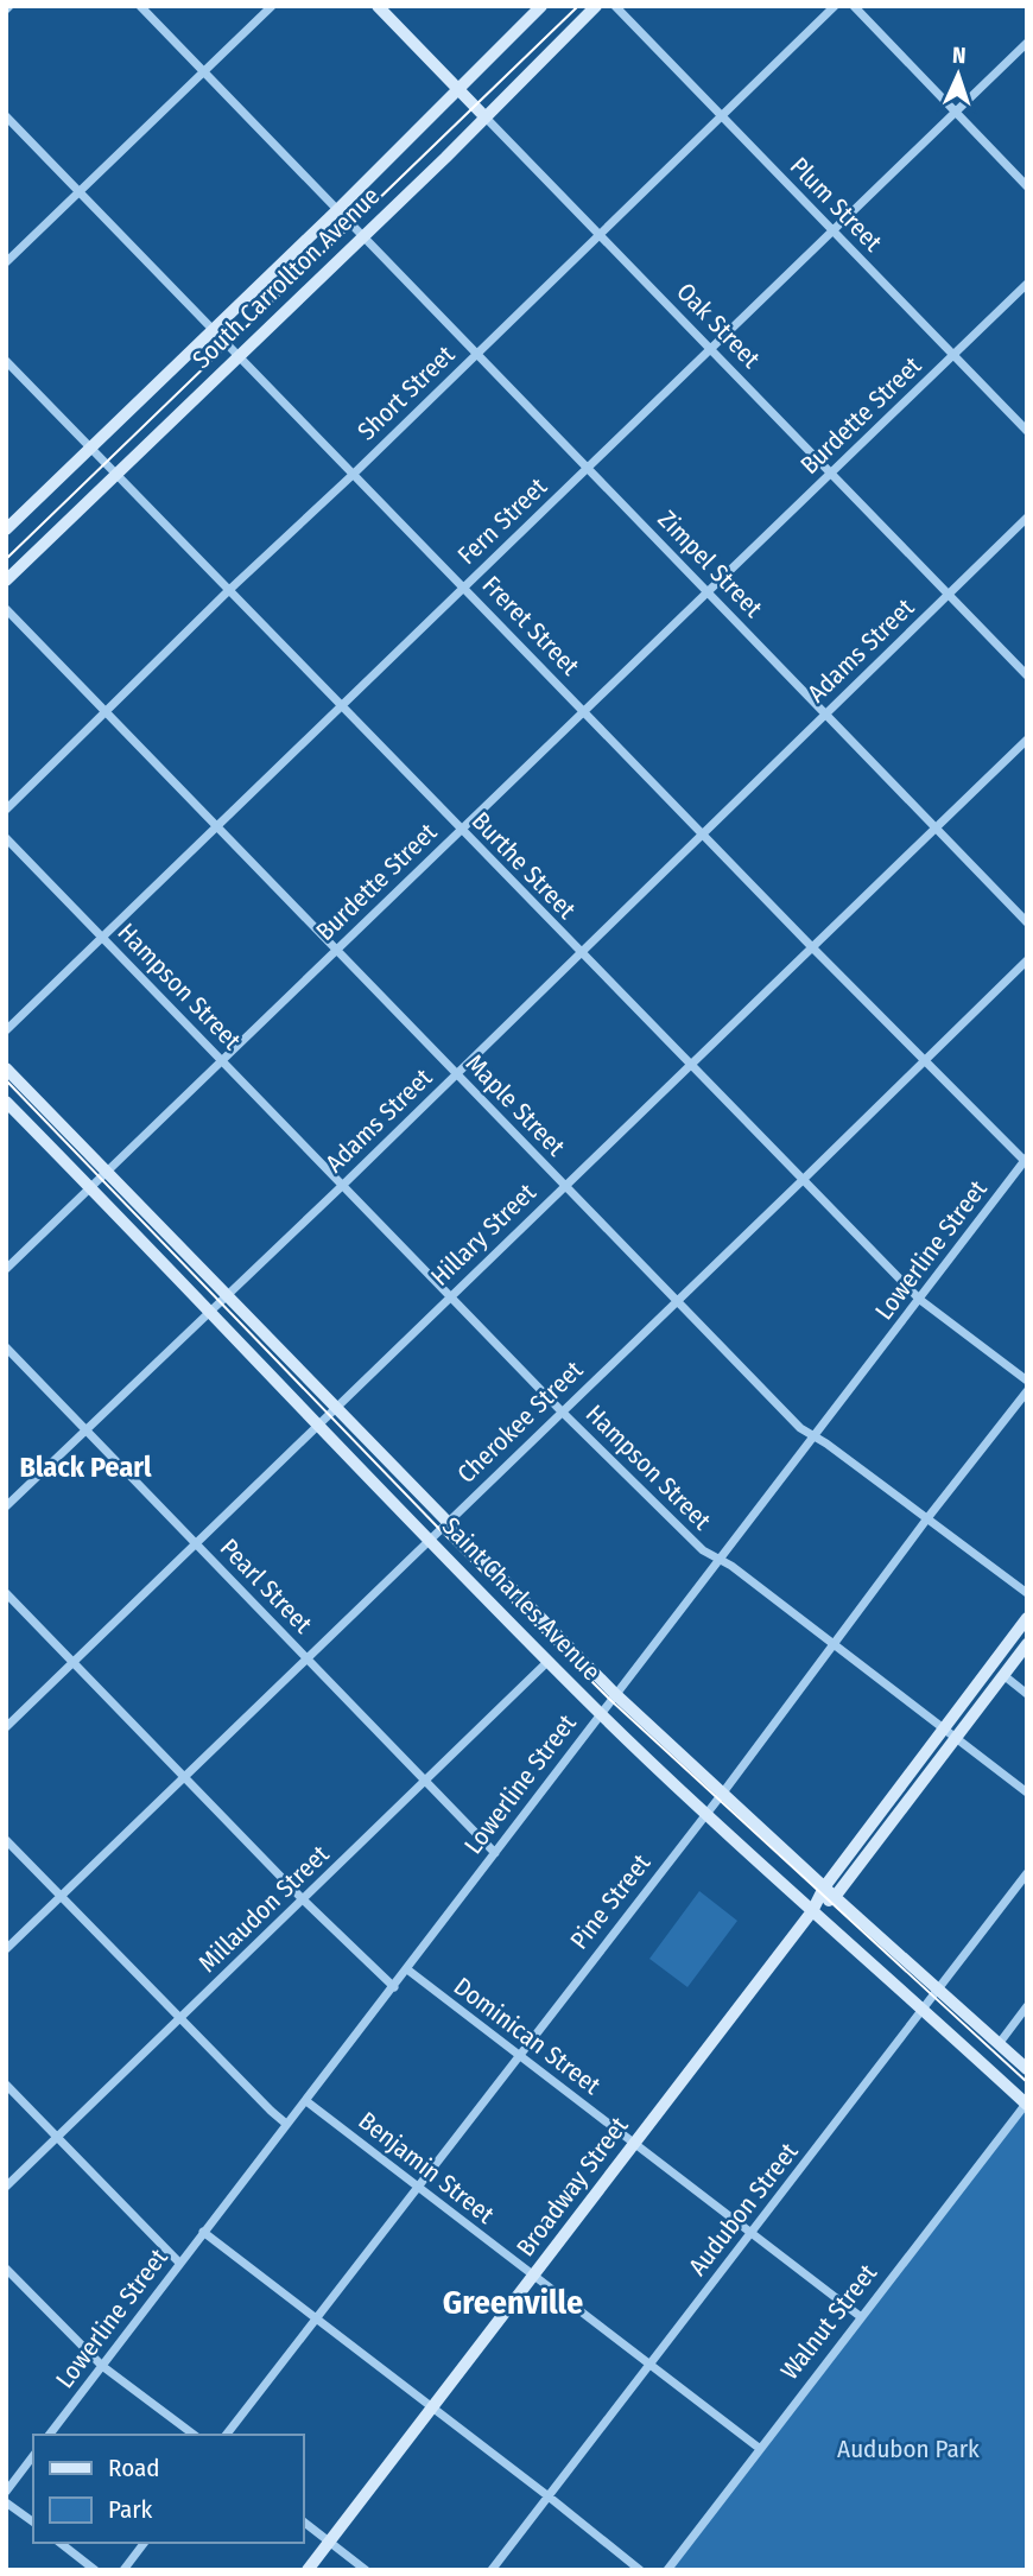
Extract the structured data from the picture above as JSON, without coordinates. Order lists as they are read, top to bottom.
{
  "streets": {
    "main road": [
      "South Carrollton Avenue",
      "Oak Street",
      "Saint Charles Avenue",
      "Broadway Street"
    ],
    "street": [
      "Plum Street",
      "Short Street",
      "Burdette Street",
      "Fern Street",
      "Zimpel Street",
      "Freret Street",
      "Adams Street",
      "Burthe Street",
      "Hampson Street",
      "Maple Street",
      "Hillary Street",
      "Lowerline Street",
      "Cherokee Street",
      "Pearl Street",
      "Pine Street",
      "Millaudon Street",
      "Dominican Street",
      "Benjamin Street",
      "Audubon Street",
      "Walnut Street"
    ]
  },
  "crossings": [
    ["Plum Street", "Short Street"],
    ["Plum Street", "Burdette Street"],
    ["Plum Street", "Fern Street"],
    ["South Carrollton Avenue", "Oak Street"],
    ["South Carrollton Avenue", "Zimpel Street"],
    ["South Carrollton Avenue", "Freret Street"],
    ["South Carrollton Avenue", "Burthe Street"],
    ["Oak Street", "Short Street"],
    ["Oak Street", "Burdette Street"],
    ["Oak Street", "Fern Street"],
    ["Oak Street", "Adams Street"],
    ["Short Street", "Zimpel Street"],
    ["Short Street", "Freret Street"],
    ["Short Street", "Burthe Street"],
    ["Short Street", "Maple Street"],
    ["Burdette Street", "Zimpel Street"],
    ["Burdette Street", "Freret Street"],
    ["Burdette Street", "Burthe Street"],
    ["Burdette Street", "Hampson Street"],
    ["Burdette Street", "Maple Street"],
    ["Burdette Street", "Saint Charles Avenue"],
    ["Fern Street", "Zimpel Street"],
    ["Fern Street", "Freret Street"],
    ["Fern Street", "Burthe Street"],
    ["Fern Street", "Hampson Street"],
    ["Fern Street", "Maple Street"],
    ["Zimpel Street", "Adams Street"],
    ["Zimpel Street", "Hillary Street"],
    ["Freret Street", "Adams Street"],
    ["Freret Street", "Hillary Street"],
    ["Freret Street", "Lowerline Street"],
    ["Freret Street", "Cherokee Street"],
    ["Adams Street", "Burthe Street"],
    ["Adams Street", "Hampson Street"],
    ["Adams Street", "Maple Street"],
    ["Adams Street", "Pearl Street"],
    ["Adams Street", "Saint Charles Avenue"],
    ["Burthe Street", "Hillary Street"],
    ["Burthe Street", "Lowerline Street"],
    ["Burthe Street", "Cherokee Street"],
    ["Hampson Street", "Hillary Street"],
    ["Hampson Street", "Lowerline Street"],
    ["Hampson Street", "Cherokee Street"],
    ["Hampson Street", "Pine Street"],
    ["Hampson Street", "Broadway Street"],
    ["Maple Street", "Hillary Street"],
    ["Maple Street", "Lowerline Street"],
    ["Maple Street", "Cherokee Street"],
    ["Maple Street", "Pine Street"],
    ["Hillary Street", "Pearl Street"],
    ["Hillary Street", "Saint Charles Avenue"],
    ["Lowerline Street", "Pearl Street"],
    ["Lowerline Street", "Saint Charles Avenue"],
    ["Lowerline Street", "Dominican Street"],
    ["Lowerline Street", "Benjamin Street"],
    ["Cherokee Street", "Pearl Street"],
    ["Cherokee Street", "Saint Charles Avenue"],
    ["Pearl Street", "Millaudon Street"],
    ["Saint Charles Avenue", "Pine Street"],
    ["Saint Charles Avenue", "Millaudon Street"],
    ["Saint Charles Avenue", "Broadway Street"],
    ["Saint Charles Avenue", "Audubon Street"],
    ["Saint Charles Avenue", "Walnut Street"],
    ["Pine Street", "Dominican Street"],
    ["Pine Street", "Benjamin Street"],
    ["Dominican Street", "Broadway Street"],
    ["Dominican Street", "Audubon Street"],
    ["Dominican Street", "Walnut Street"],
    ["Benjamin Street", "Broadway Street"],
    ["Benjamin Street", "Audubon Street"],
    ["Benjamin Street", "Walnut Street"]
  ],
  "districts": ["Black Pearl", "Greenville"],
  "parks": ["Audubon Park"],
  "legend": ["Road", "Park"],
  "north": "top"
}
